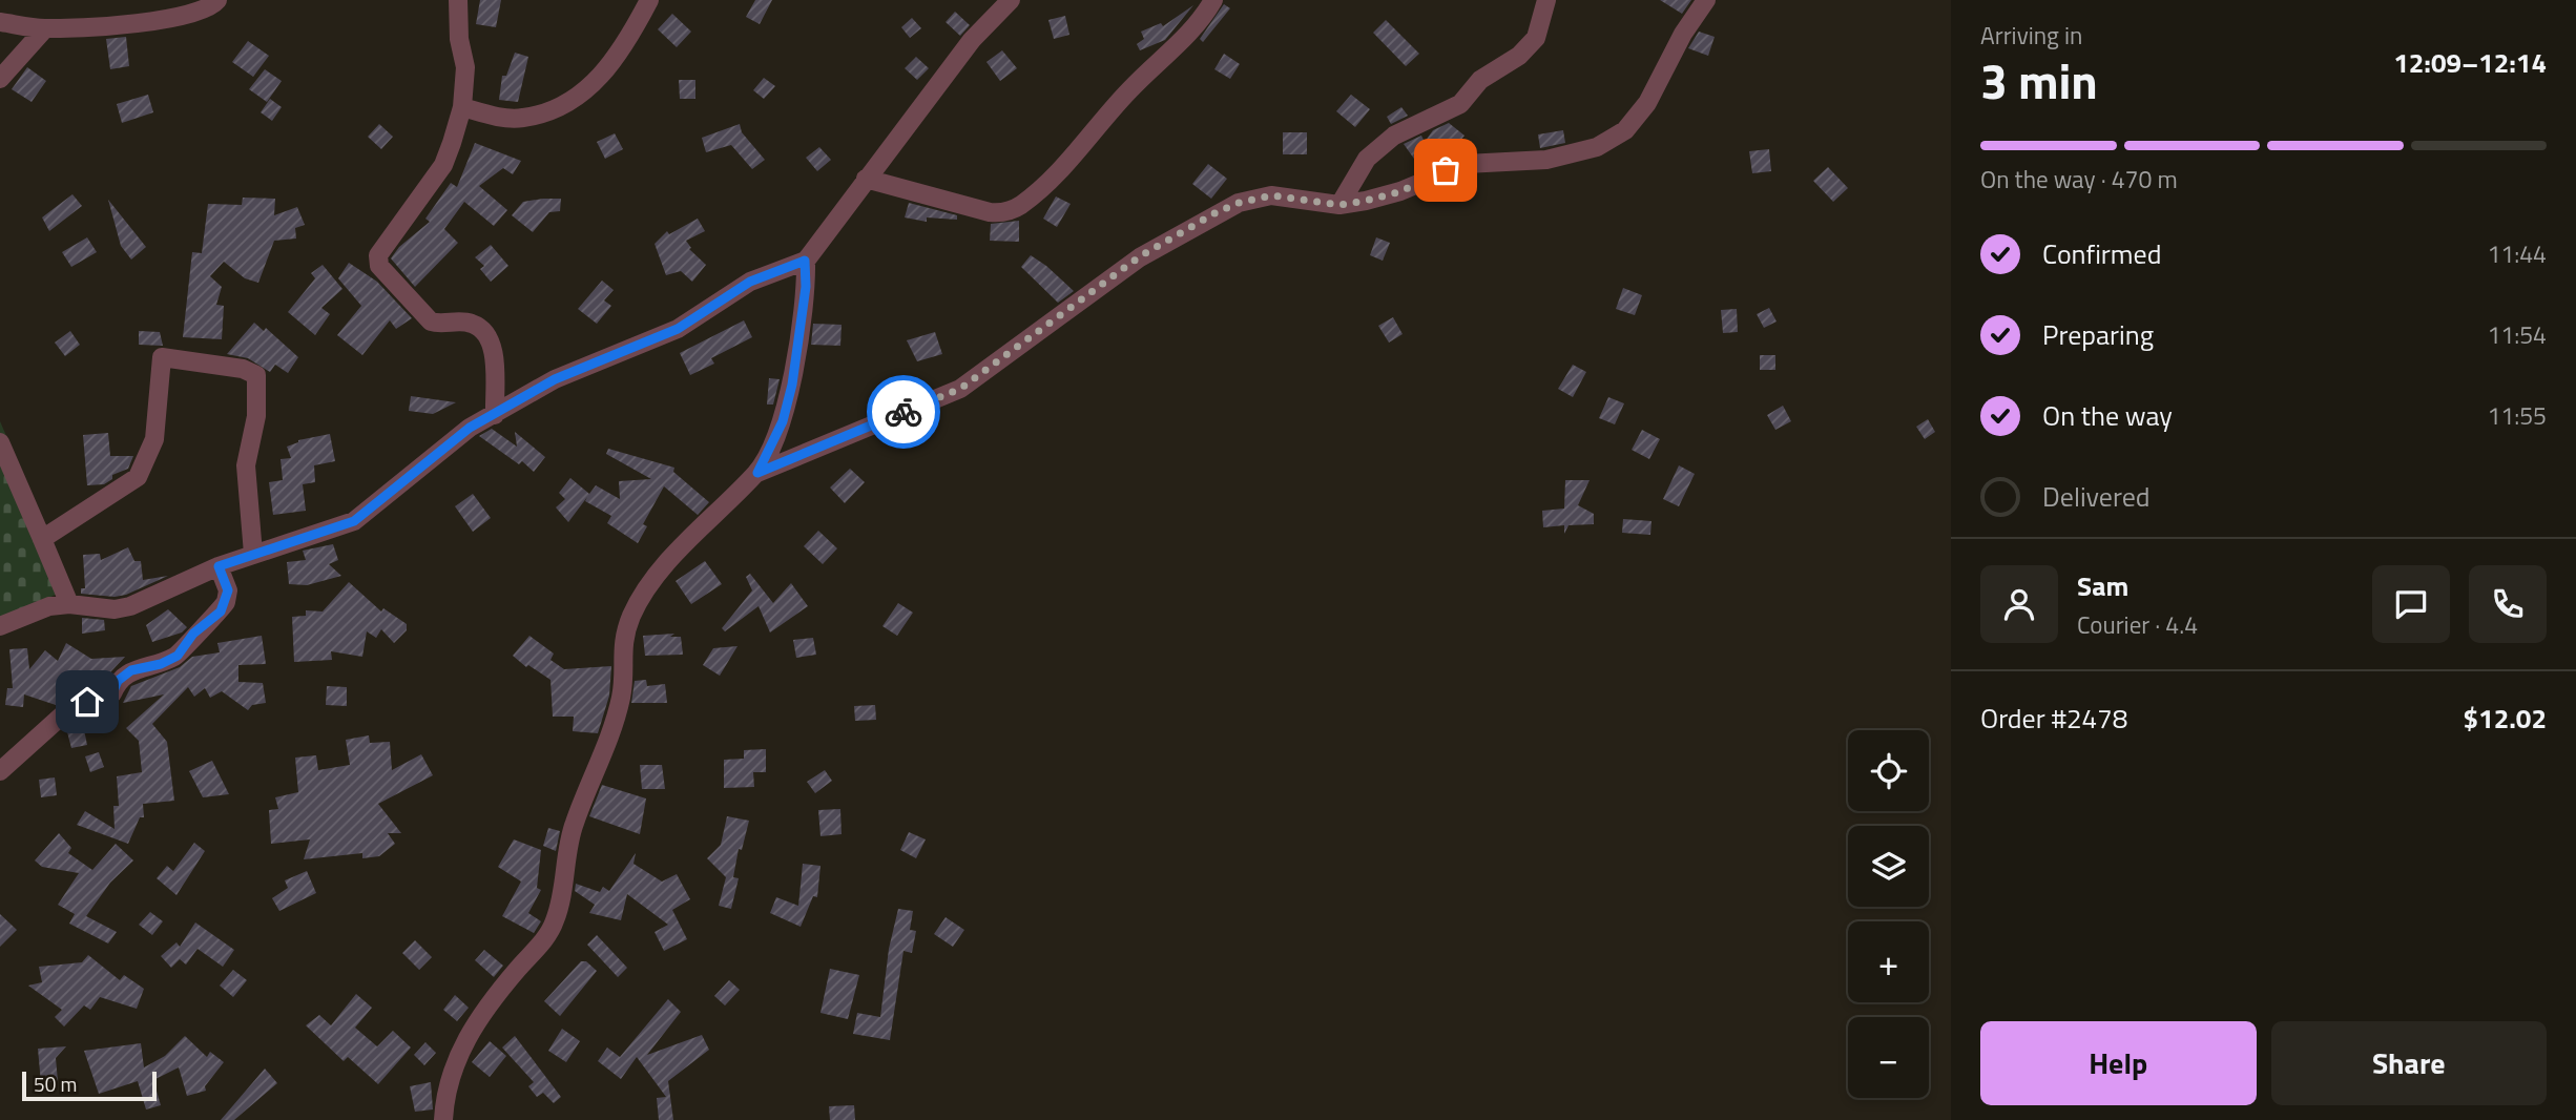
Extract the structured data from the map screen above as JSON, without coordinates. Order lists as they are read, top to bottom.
{
  "scale_bar": "50 m",
  "page": {
    "heading": ["3 min", "Arriving in", "12:09–12:14"],
    "panel": [
      "Sam",
      "Courier · 4.4",
      "Order #2478",
      "$12.02"
    ],
    "bar": "On the way · 470 m",
    "list": [
      ["Confirmed", "11:44"],
      ["Preparing", "11:54"],
      ["On the way", "11:55"],
      "Delivered"
    ],
    "map_buttons": ["+", "−"],
    "buttons": ["Help", "Share"],
    "scale": "50 m"
  }
}
